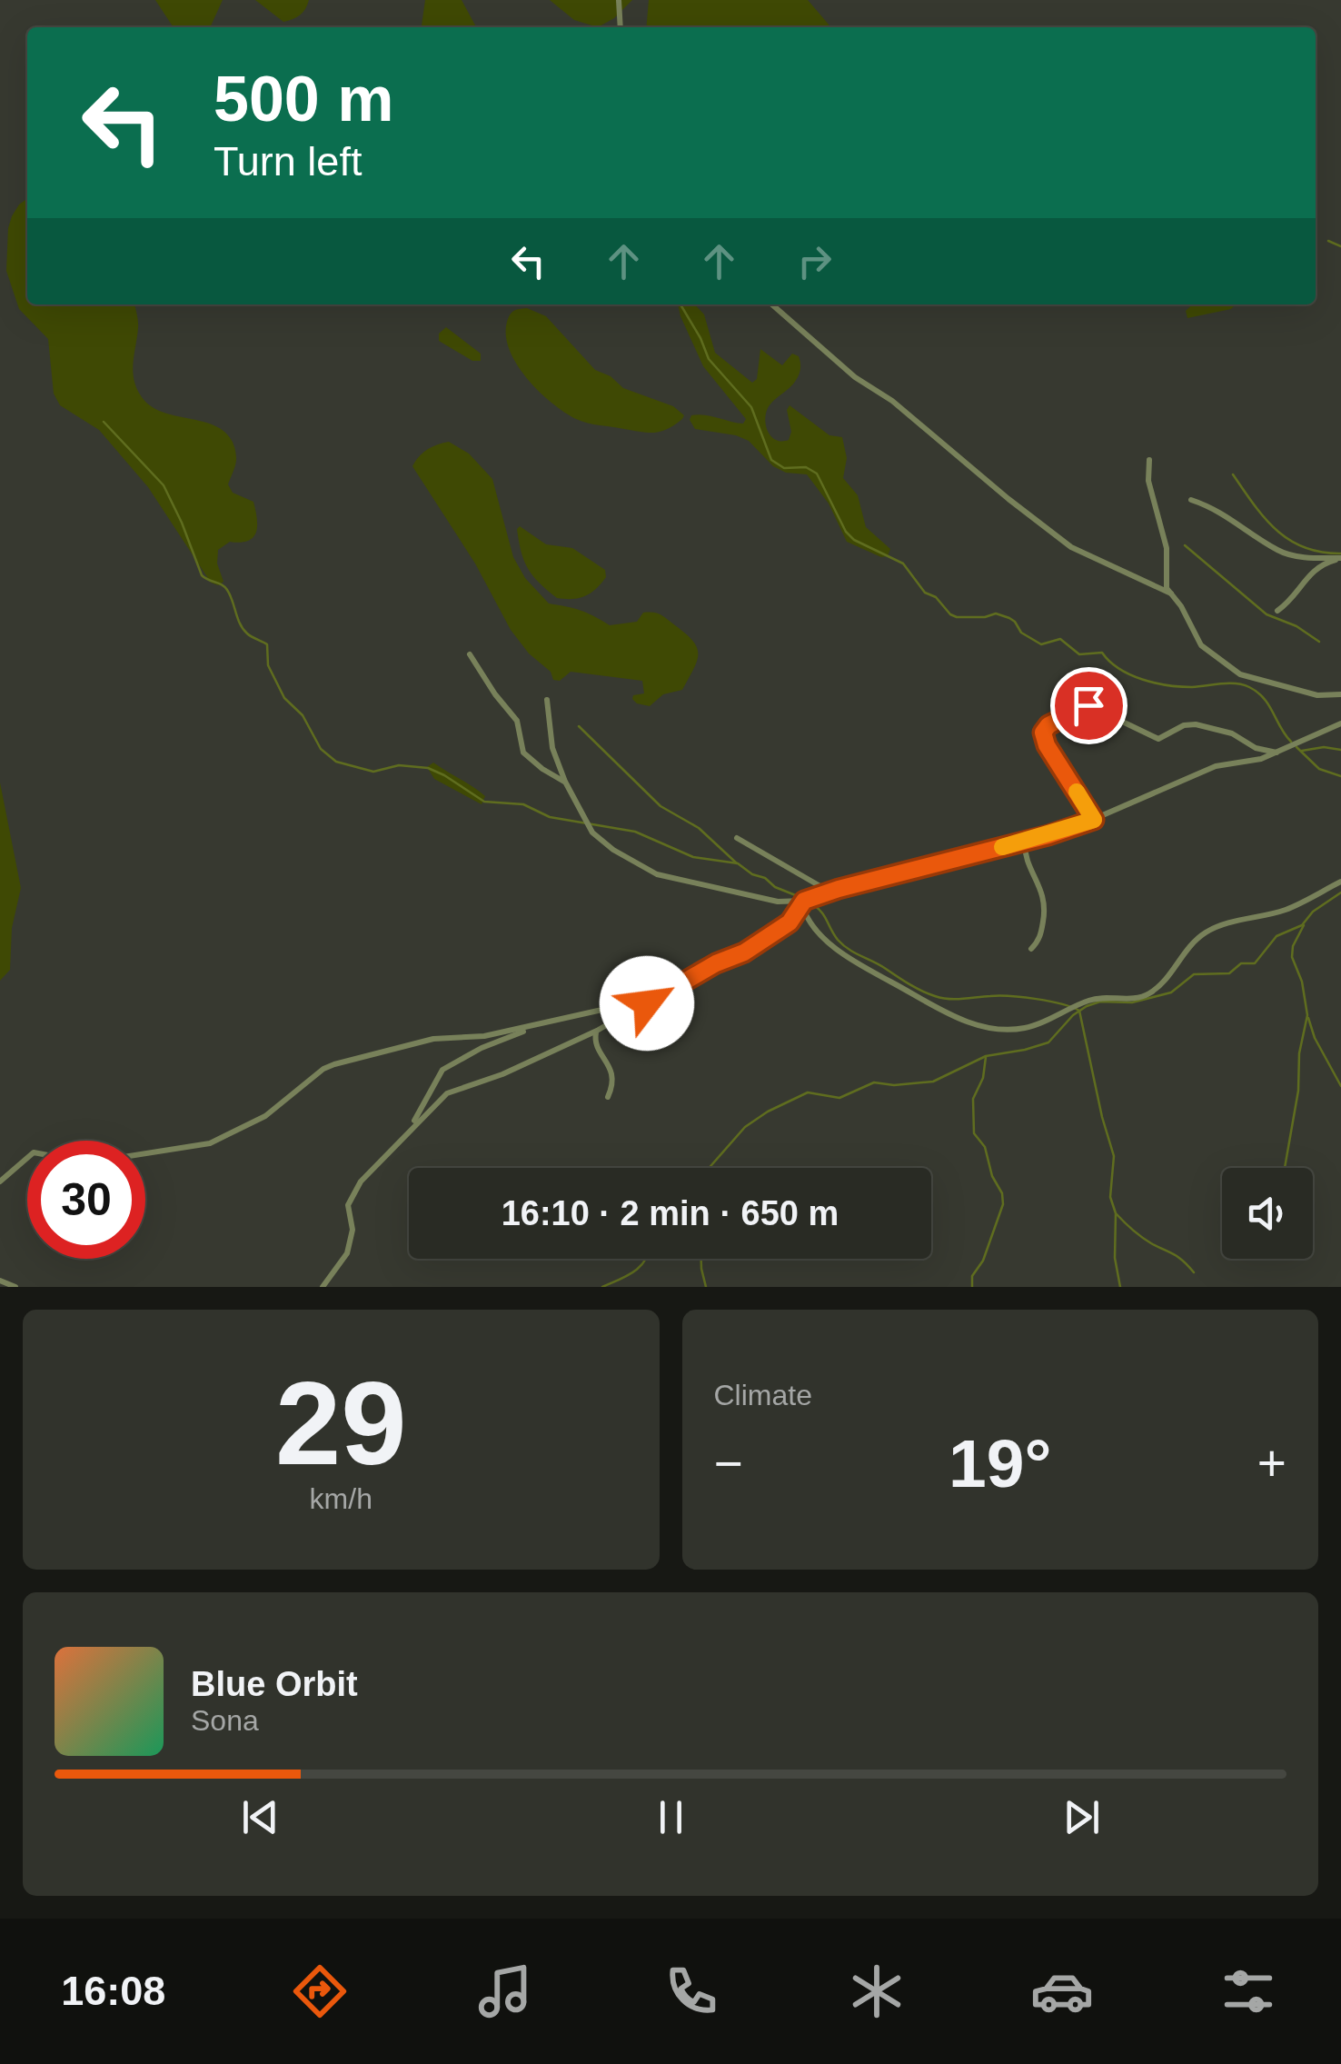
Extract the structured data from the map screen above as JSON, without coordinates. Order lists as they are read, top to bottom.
{
  "page": {
    "turn": ["500 m", "Turn left"],
    "limit": "30",
    "trip": "16:10 · 2 min · 650 m",
    "tile": [
      ["29", "km/h"],
      "Climate"
    ],
    "heat": ["−", "19°", "+"],
    "song": ["Blue Orbit", "Sona"],
    "tabs": "16:08"
  }
}
